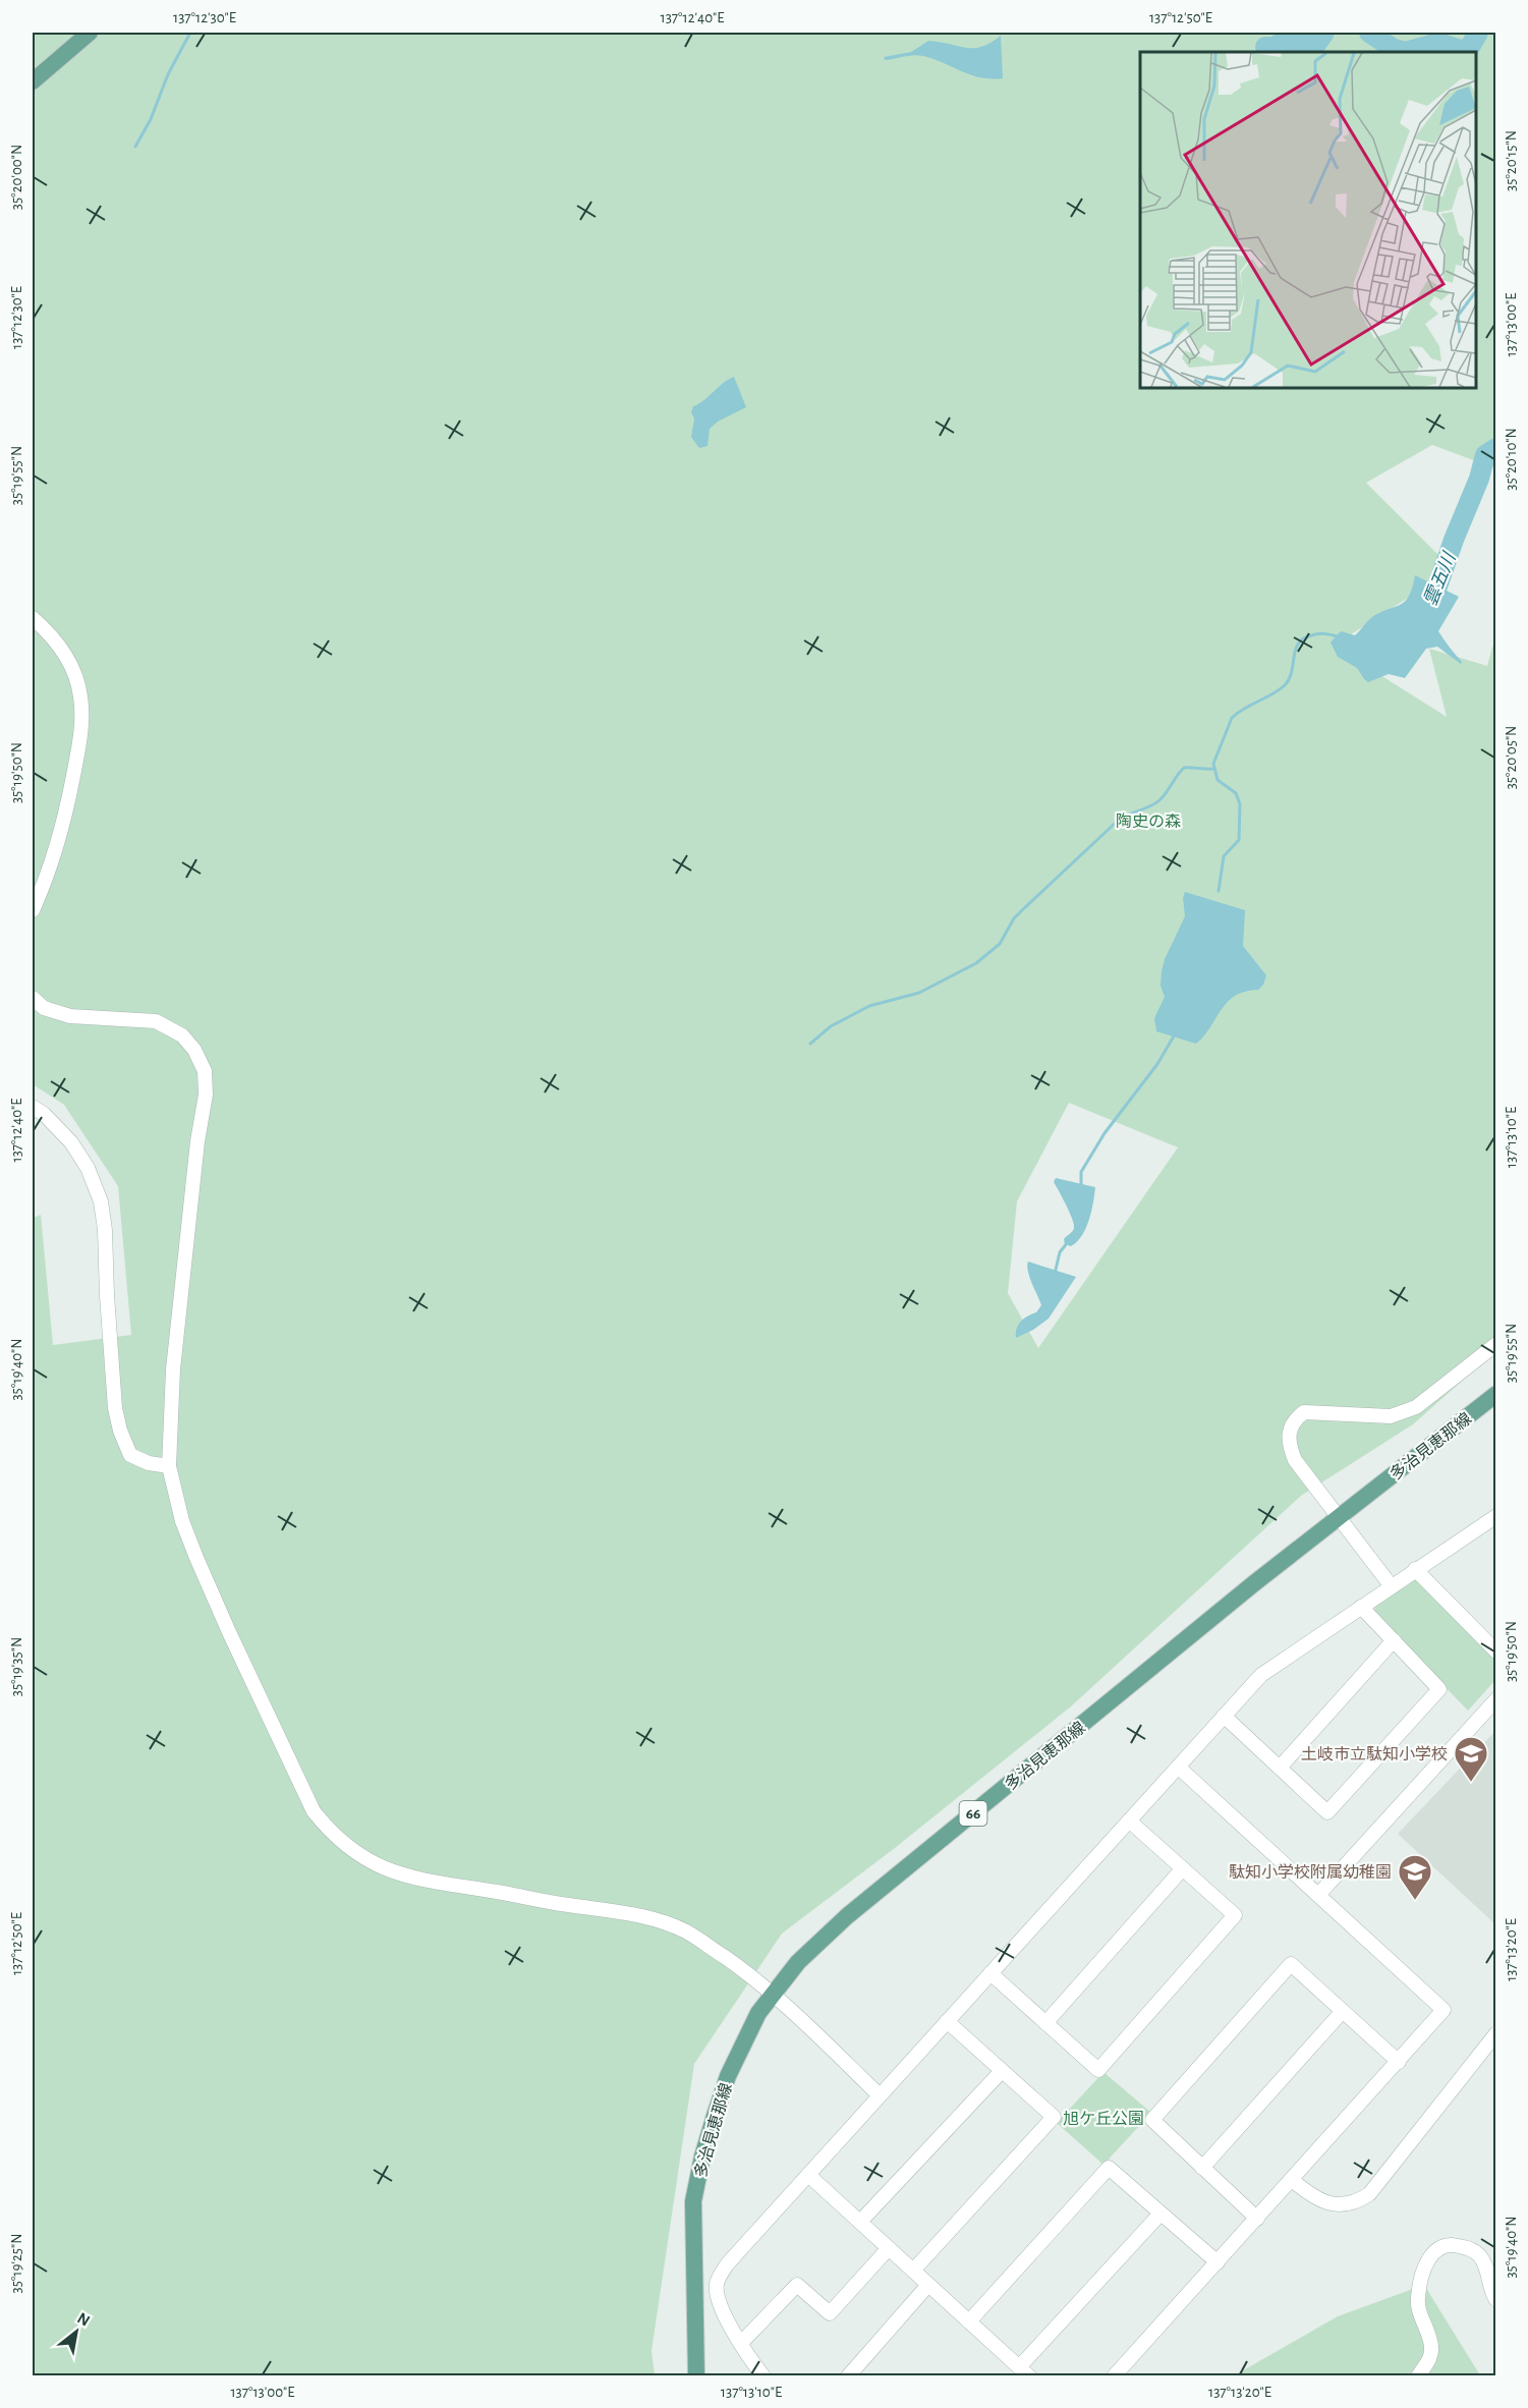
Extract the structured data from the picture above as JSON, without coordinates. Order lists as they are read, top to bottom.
{
  "streets": {
    "main road": ["多治見恵那線", "66"]
  },
  "water": ["雲五川"],
  "parks": ["陶史の森", "旭ケ丘公園"],
  "places": {
    "school or university": ["土岐市立駄知小学校", "駄知小学校附属幼稚園"]
  },
  "north": "top right",
  "coordinates": [
    "137°12'30\"E",
    "137°12'40\"E",
    "137°12'50\"E",
    "35°20'15\"N",
    "35°20'00\"N",
    "137°13'00\"E",
    "35°20'10\"N",
    "35°19'55\"N",
    "35°20'05\"N",
    "35°19'50\"N",
    "137°13'10\"E",
    "35°19'40\"N",
    "35°19'35\"N",
    "137°13'20\"E",
    "35°19'25\"N"
  ]
}
